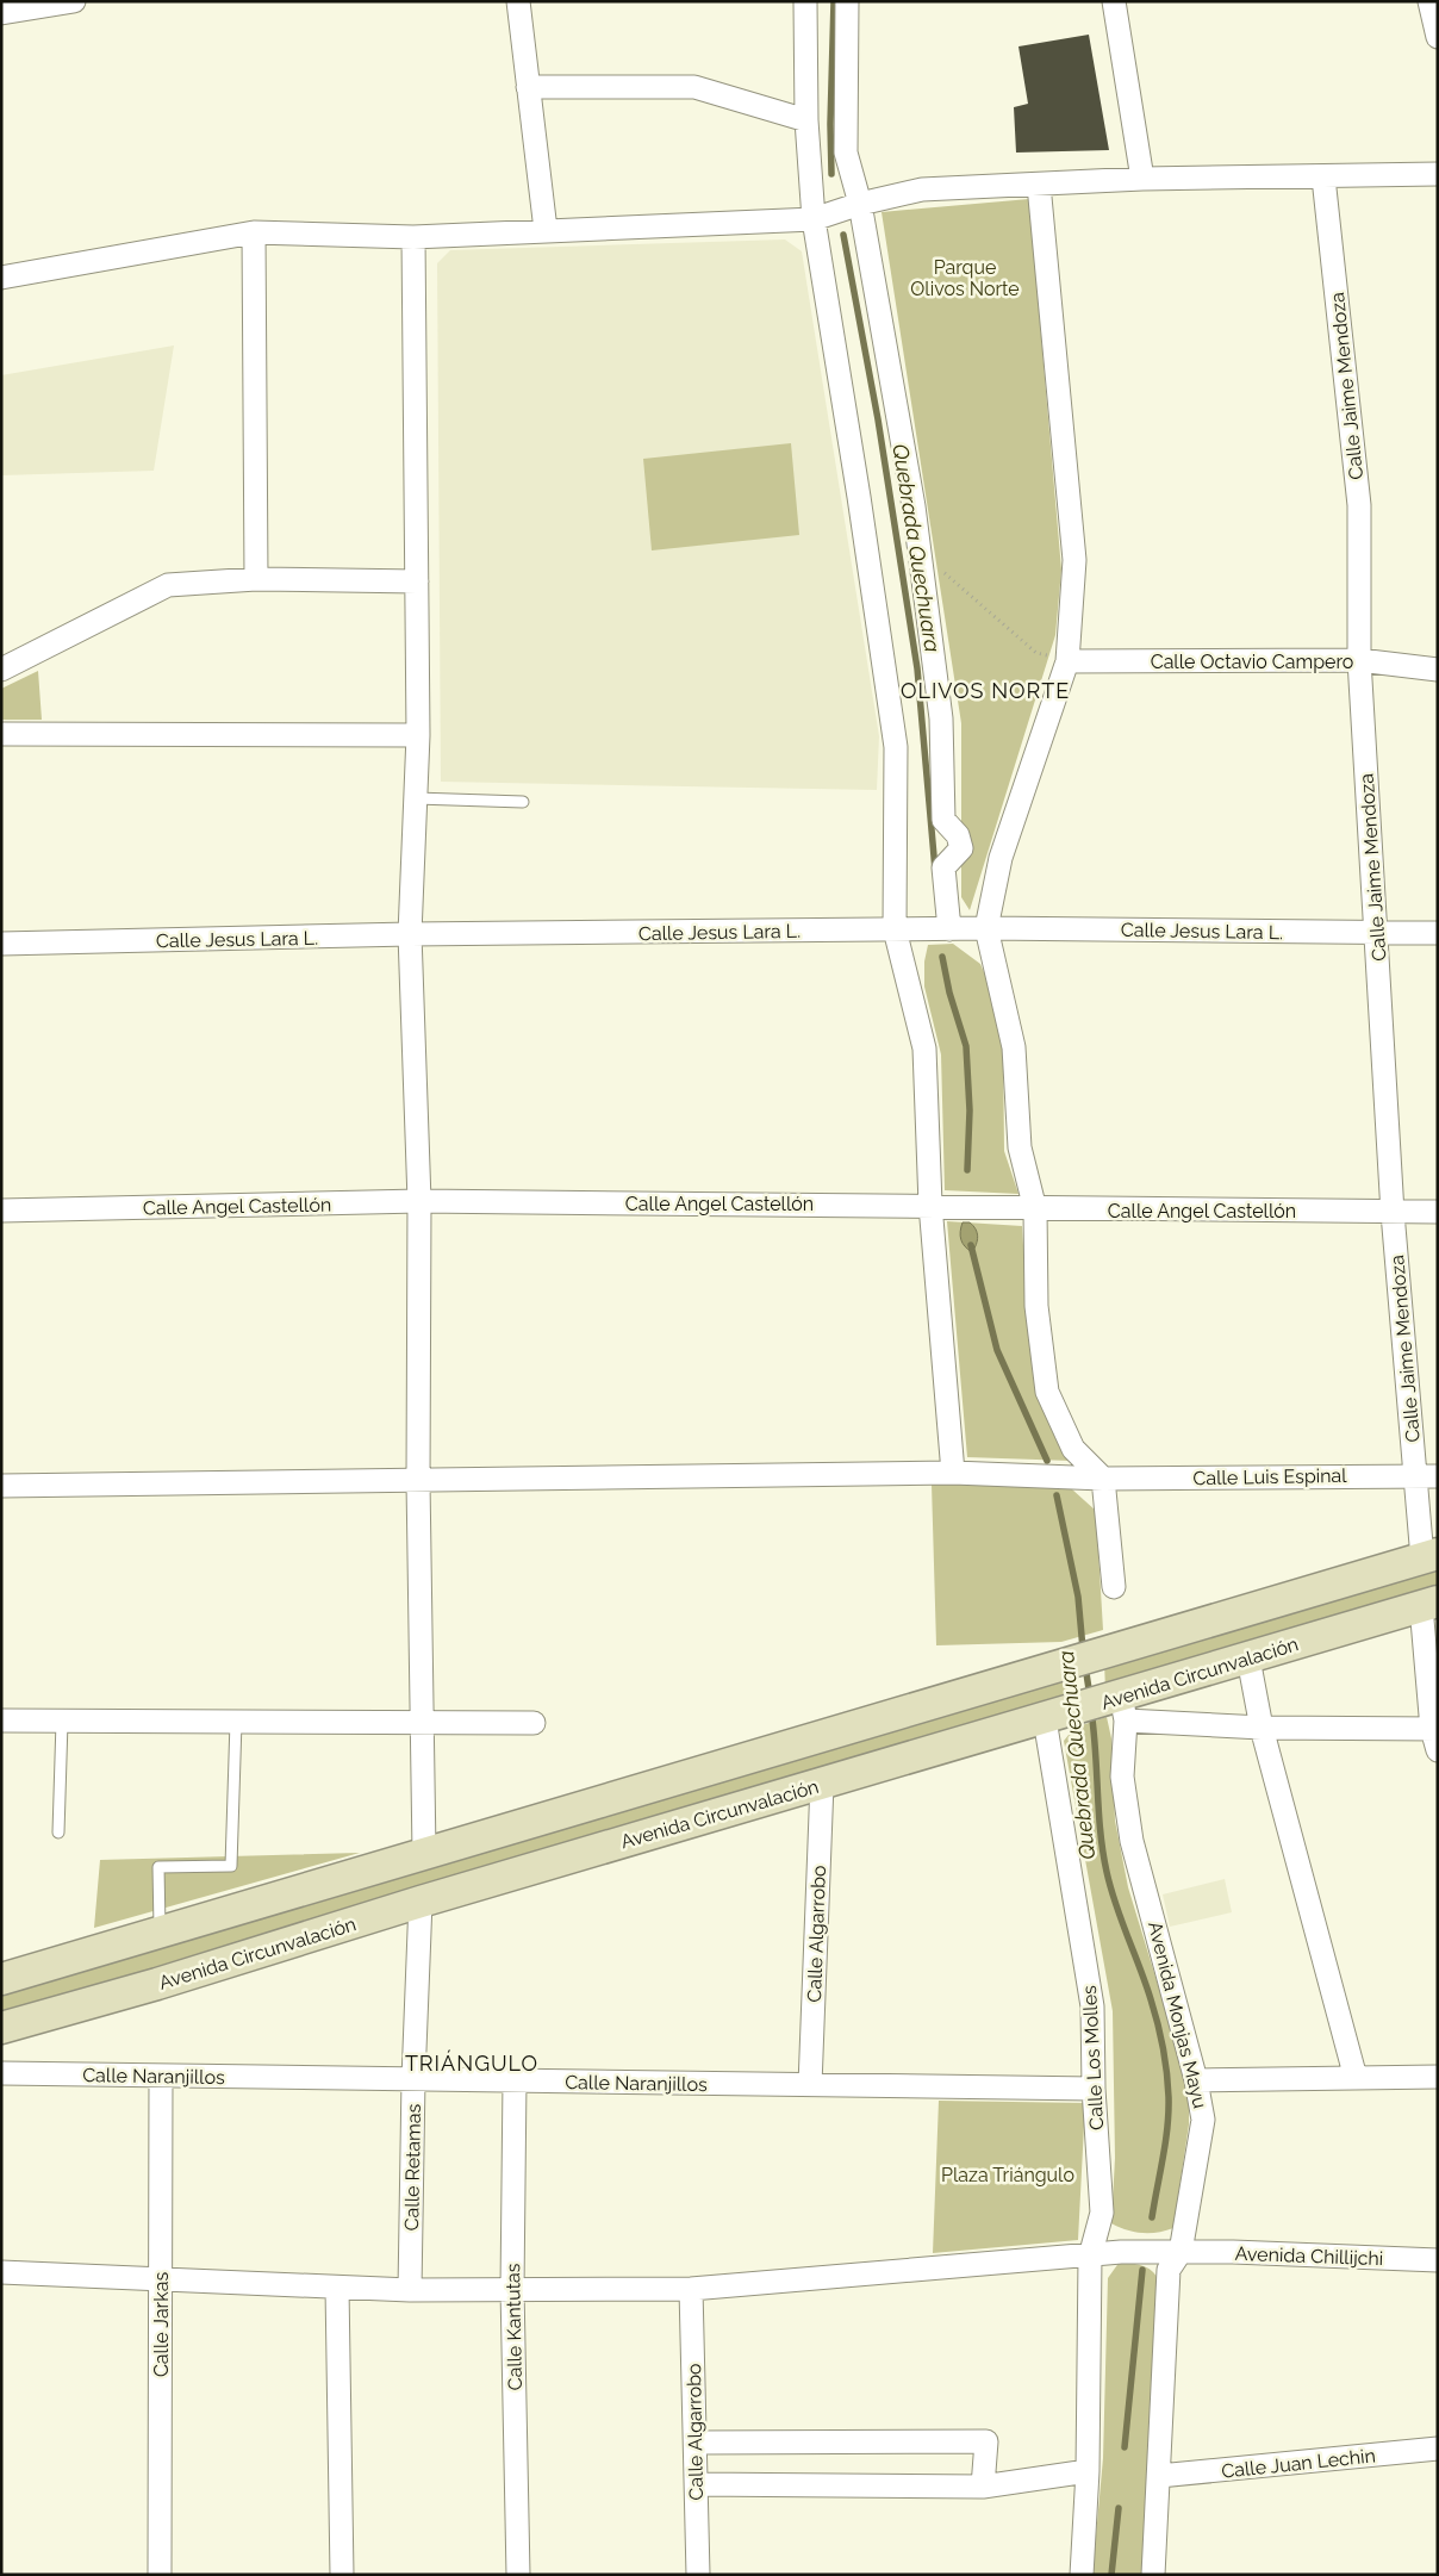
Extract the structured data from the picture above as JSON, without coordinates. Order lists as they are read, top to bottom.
{
  "streets": {
    "main road": ["Avenida Circunvalación"],
    "street": [
      "Calle Jaime Mendoza",
      "Calle Octavio Campero",
      "Calle Jesus Lara L.",
      "Calle Angel Castellón",
      "Calle Luis Espinal",
      "Calle Algarrobo",
      "Avenida Monjas Mayu",
      "Calle Los Molles",
      "Calle Naranjillos",
      "Calle Retamas",
      "Avenida Chillijchi",
      "Calle Jarkas",
      "Calle Kantutas",
      "Calle Juan Lechin"
    ]
  },
  "crossings": [
    ["Calle Jaime Mendoza", "Calle Octavio Campero"],
    ["Calle Jaime Mendoza", "Calle Jesus Lara L."],
    ["Calle Jaime Mendoza", "Calle Angel Castellón"],
    ["Calle Jaime Mendoza", "Calle Luis Espinal"],
    ["Avenida Circunvalación", "Calle Algarrobo"],
    ["Avenida Circunvalación", "Avenida Monjas Mayu"],
    ["Avenida Circunvalación", "Calle Los Molles"],
    ["Avenida Circunvalación", "Calle Retamas"],
    ["Calle Algarrobo", "Calle Naranjillos"],
    ["Calle Algarrobo", "Avenida Chillijchi"],
    ["Avenida Monjas Mayu", "Avenida Chillijchi"],
    ["Avenida Monjas Mayu", "Calle Juan Lechin"],
    ["Calle Los Molles", "Calle Naranjillos"],
    ["Calle Los Molles", "Avenida Chillijchi"],
    ["Calle Naranjillos", "Calle Retamas"],
    ["Calle Naranjillos", "Calle Jarkas"],
    ["Calle Naranjillos", "Calle Kantutas"],
    ["Calle Retamas", "Avenida Chillijchi"],
    ["Avenida Chillijchi", "Calle Jarkas"],
    ["Avenida Chillijchi", "Calle Kantutas"]
  ],
  "districts": ["OLIVOS NORTE", "TRIÁNGULO"],
  "water": ["Quebrada Quechuara"],
  "parks": ["Parque Olivos Norte", "Plaza Triángulo"]
}
